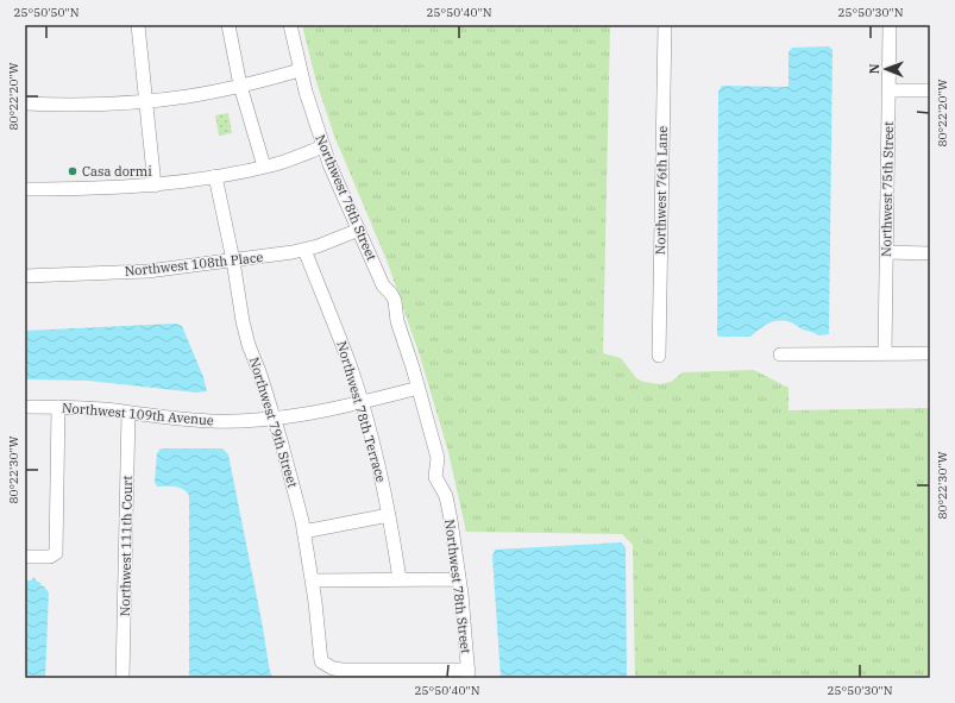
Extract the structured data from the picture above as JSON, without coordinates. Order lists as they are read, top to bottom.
{
  "streets": {
    "street": [
      "Northwest 75th Street",
      "Northwest 76th Lane",
      "Northwest 78th Street",
      "Northwest 108th Place",
      "Northwest 78th Terrace",
      "Northwest 109th Avenue",
      "Northwest 79th Street",
      "Northwest 111th Court"
    ]
  },
  "crossings": [
    ["Northwest 78th Street", "Northwest 108th Place"],
    ["Northwest 78th Street", "Northwest 109th Avenue"],
    ["Northwest 78th Street", "Northwest 79th Street"],
    ["Northwest 108th Place", "Northwest 78th Terrace"],
    ["Northwest 108th Place", "Northwest 79th Street"],
    ["Northwest 78th Terrace", "Northwest 109th Avenue"],
    ["Northwest 109th Avenue", "Northwest 79th Street"],
    ["Northwest 109th Avenue", "Northwest 111th Court"]
  ],
  "places": ["Casa dormi"],
  "north": "left",
  "coordinates": [
    "25°50'50\"N",
    "25°50'40\"N",
    "25°50'30\"N",
    "80°22'20\"W",
    "80°22'30\"W"
  ]
}
